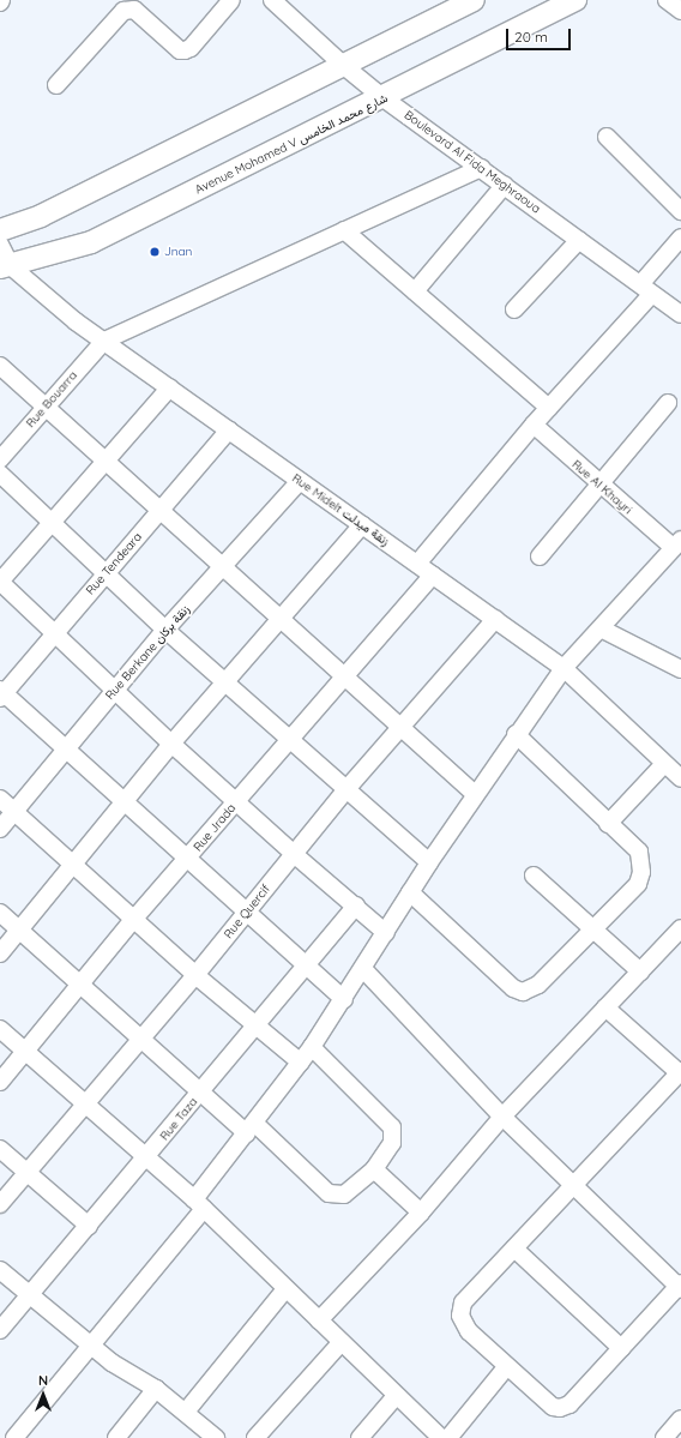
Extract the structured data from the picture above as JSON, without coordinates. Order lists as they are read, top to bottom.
{
  "streets": {
    "street": [
      "Avenue Mohamed V شارع محمد الخامس",
      "Boulevard Al Fida Meghraoua",
      "Rue Bouarra",
      "Rue Al Khayri",
      "Rue Midelt زنقة ميدلت",
      "Rue Tendeara",
      "Rue Berkane زنقة بركان",
      "Rue Jrada",
      "Rue Quercif",
      "Rue Taza"
    ]
  },
  "crossings": [
    ["Avenue Mohamed V شارع محمد الخامس", "Boulevard Al Fida Meghraoua"],
    ["Avenue Mohamed V شارع محمد الخامس", "Rue Midelt زنقة ميدلت"],
    ["Rue Bouarra", "Rue Midelt زنقة ميدلت"],
    ["Rue Midelt زنقة ميدلت", "Rue Tendeara"],
    ["Rue Midelt زنقة ميدلت", "Rue Berkane زنقة بركان"],
    ["Rue Midelt زنقة ميدلت", "Rue Jrada"],
    ["Rue Midelt زنقة ميدلت", "Rue Quercif"]
  ],
  "places": ["Jnan"],
  "scale_bar": "20 m",
  "north": "top"
}
